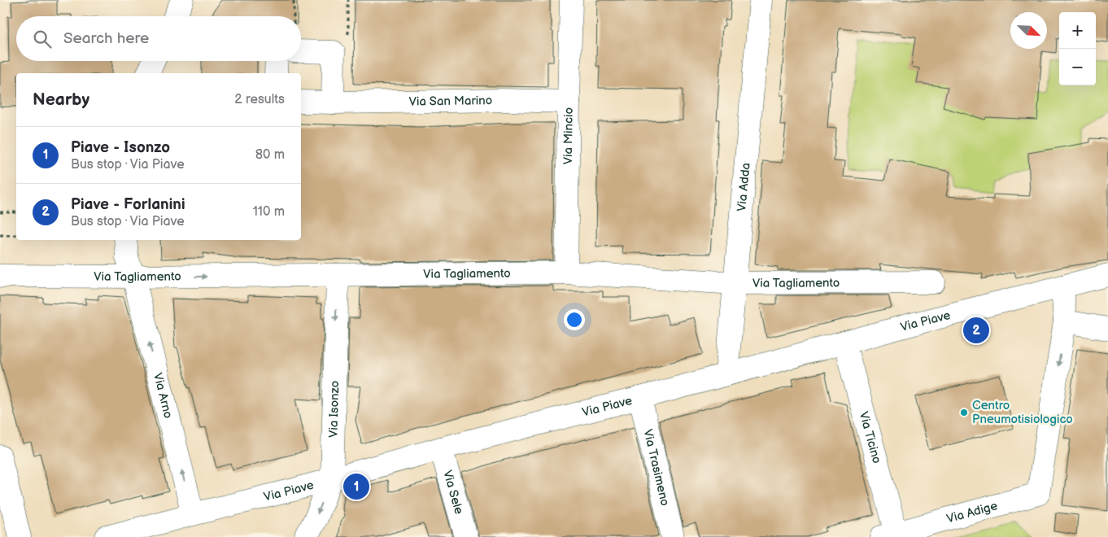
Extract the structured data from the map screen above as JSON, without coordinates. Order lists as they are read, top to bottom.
{
  "streets": {
    "street": [
      "Via San Marino",
      "Via Mincio",
      "Via Adda",
      "Via Tagliamento",
      "Via Piave",
      "Via Arno",
      "Via Isonzo",
      "Via Ticino",
      "Via Trasimeno",
      "Via Sele",
      "Via Adige"
    ]
  },
  "crossings": [
    ["Via San Marino", "Via Mincio"],
    ["Via Mincio", "Via Tagliamento"],
    ["Via Adda", "Via Tagliamento"],
    ["Via Adda", "Via Piave"],
    ["Via Tagliamento", "Via Arno"],
    ["Via Tagliamento", "Via Isonzo"],
    ["Via Piave", "Via Arno"],
    ["Via Piave", "Via Isonzo"],
    ["Via Piave", "Via Ticino"],
    ["Via Piave", "Via Trasimeno"],
    ["Via Piave", "Via Sele"],
    ["Via Ticino", "Via Adige"]
  ],
  "one_way": ["Via Isonzo", "Via Adige"],
  "places": ["Centro Pneumotisiologico"],
  "north": "bottom right",
  "page": {
    "map_buttons": ["+", "−"],
    "search": "Search here",
    "heading": ["Nearby", "2 results"],
    "list": [
      {
        "mark": "1",
        "name": "Piave - Isonzo",
        "note": "Bus stop · Via Piave",
        "value": "80 m"
      },
      {
        "mark": "2",
        "name": "Piave - Forlanini",
        "note": "Bus stop · Via Piave",
        "value": "110 m"
      }
    ],
    "pins": ["2", "1"]
  }
}
